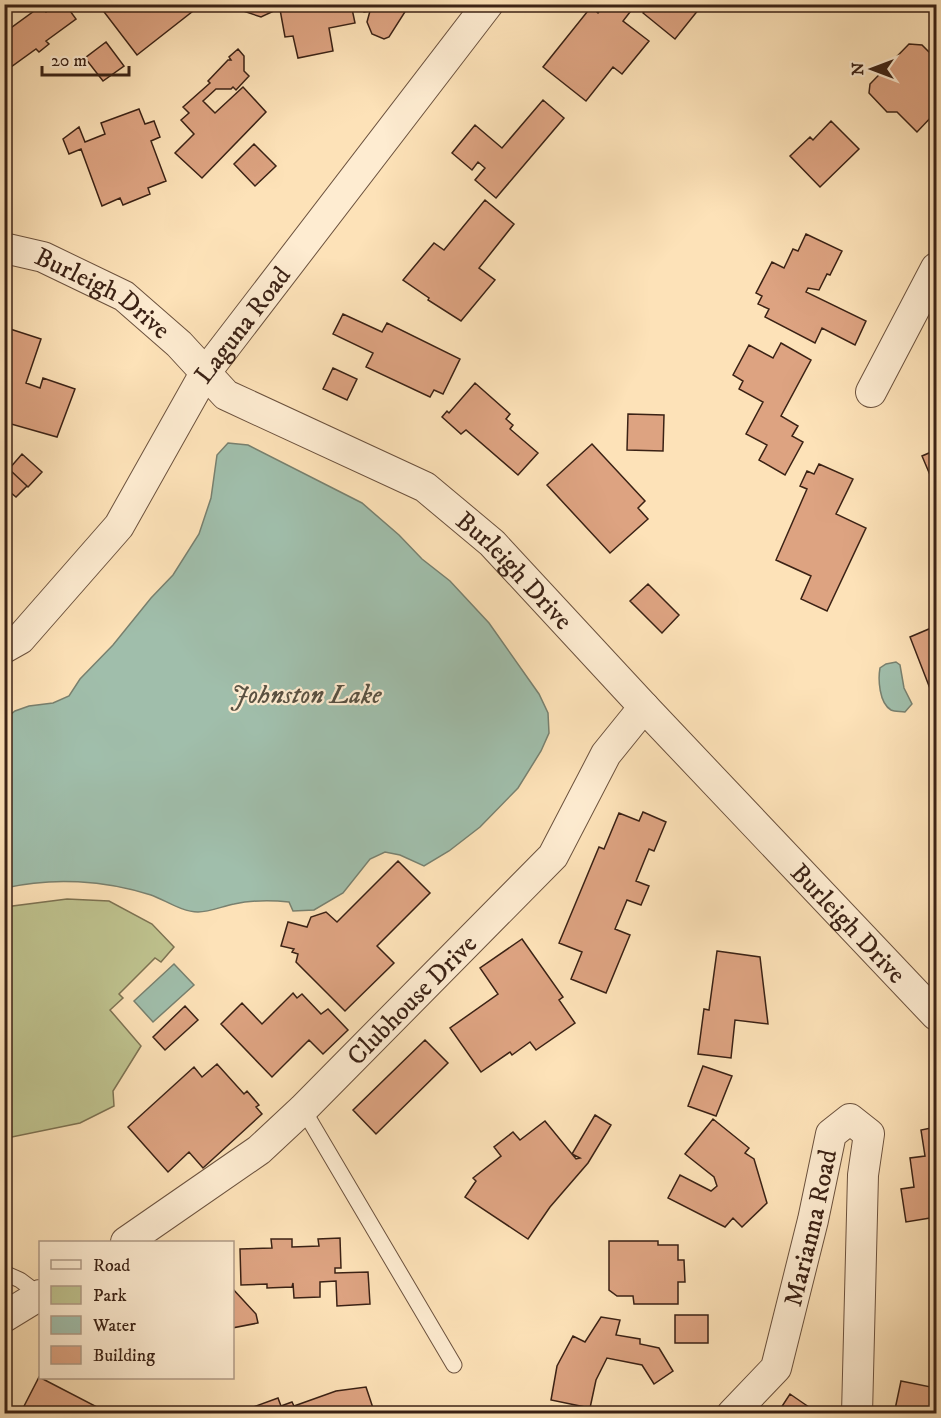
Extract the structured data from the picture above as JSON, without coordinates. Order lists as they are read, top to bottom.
{
  "streets": {
    "street": [
      "Burleigh Drive",
      "Laguna Road",
      "Clubhouse Drive",
      "Marianna Road"
    ]
  },
  "crossings": [
    ["Burleigh Drive", "Laguna Road"],
    ["Burleigh Drive", "Clubhouse Drive"]
  ],
  "water": ["Johnston Lake"],
  "legend": [
    "Road",
    "Park",
    "Water",
    "Building"
  ],
  "scale_bar": "20 m",
  "north": "left"
}
